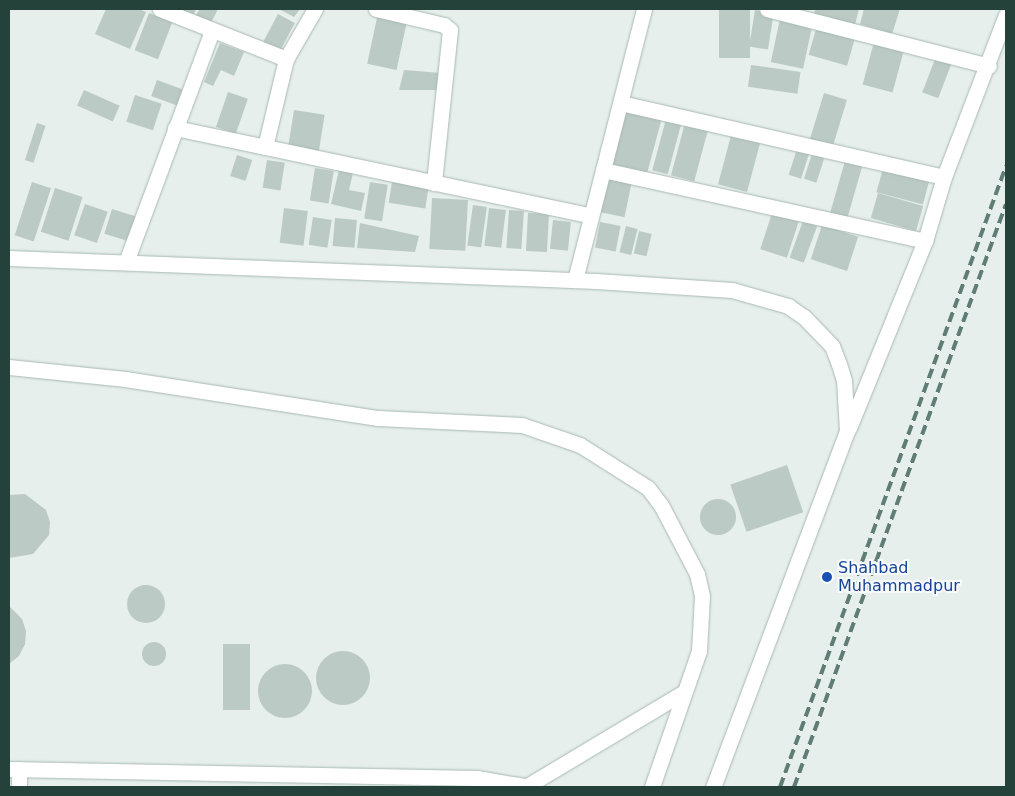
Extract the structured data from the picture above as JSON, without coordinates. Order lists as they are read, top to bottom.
{
  "places": ["Shahbad Muhammadpur"]
}
